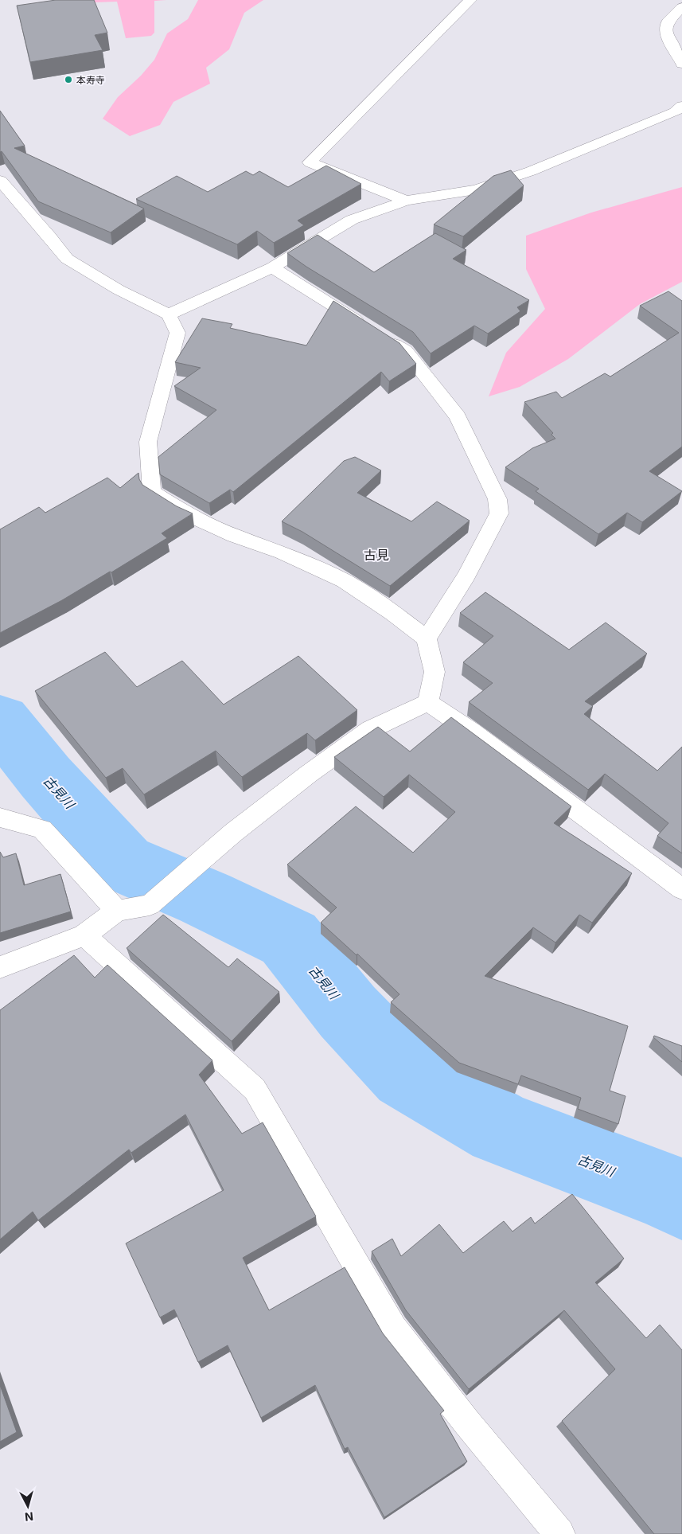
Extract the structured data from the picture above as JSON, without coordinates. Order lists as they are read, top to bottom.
{
  "districts": ["古見"],
  "water": ["古見川"],
  "places": ["本寿寺"],
  "north": "bottom"
}
